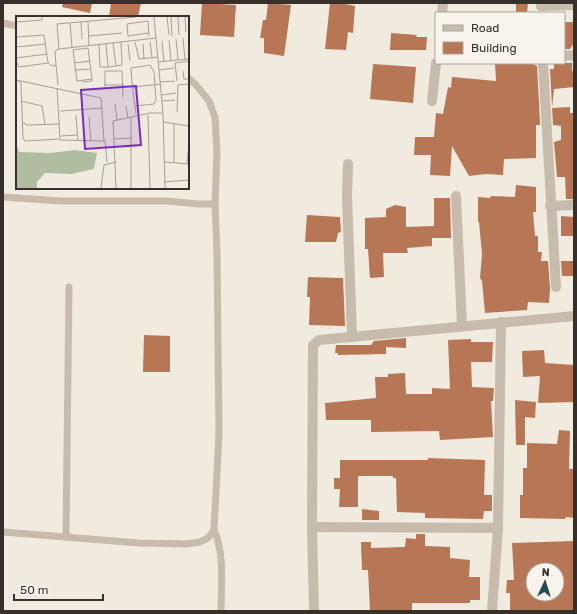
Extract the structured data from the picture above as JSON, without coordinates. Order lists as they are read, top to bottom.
{
  "legend": ["Road", "Building"],
  "scale_bar": "50 m",
  "north": "top"
}
